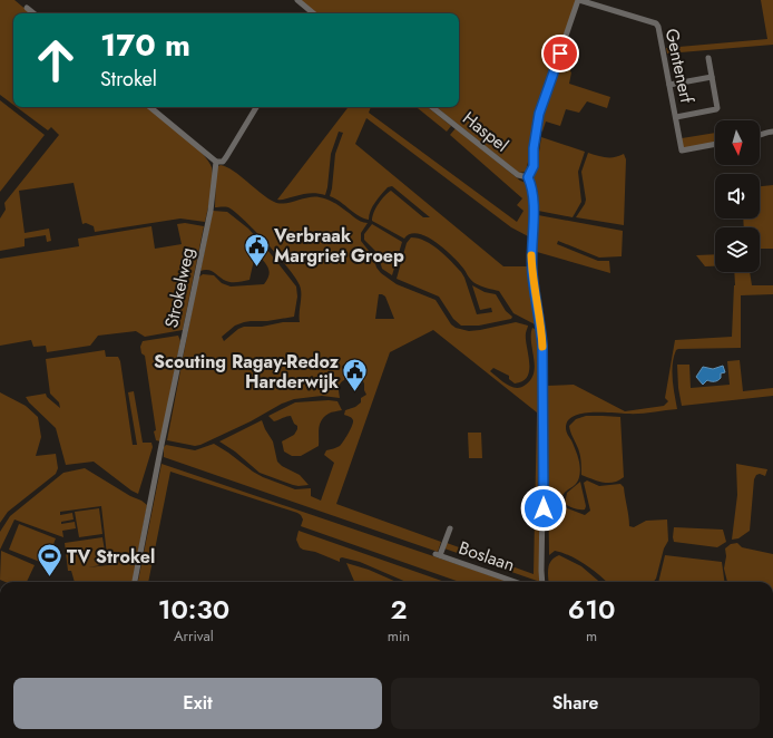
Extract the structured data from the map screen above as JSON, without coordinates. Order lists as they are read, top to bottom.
{
  "streets": {
    "street": [
      "Gentenerf",
      "Haspel",
      "Strokelweg",
      "Boslaan"
    ]
  },
  "places": {
    "public building": ["Verbraak Margriet Groep", "Scouting Ragay-Redoz Harderwijk"],
    "sports": ["TV Strokel"]
  },
  "north": "bottom",
  "page": {
    "turn": ["170 m", "Strokel"],
    "eta": [
      "10:30",
      "Arrival",
      "2",
      "min",
      "610",
      "m"
    ],
    "buttons": ["Exit", "Share"]
  }
}
